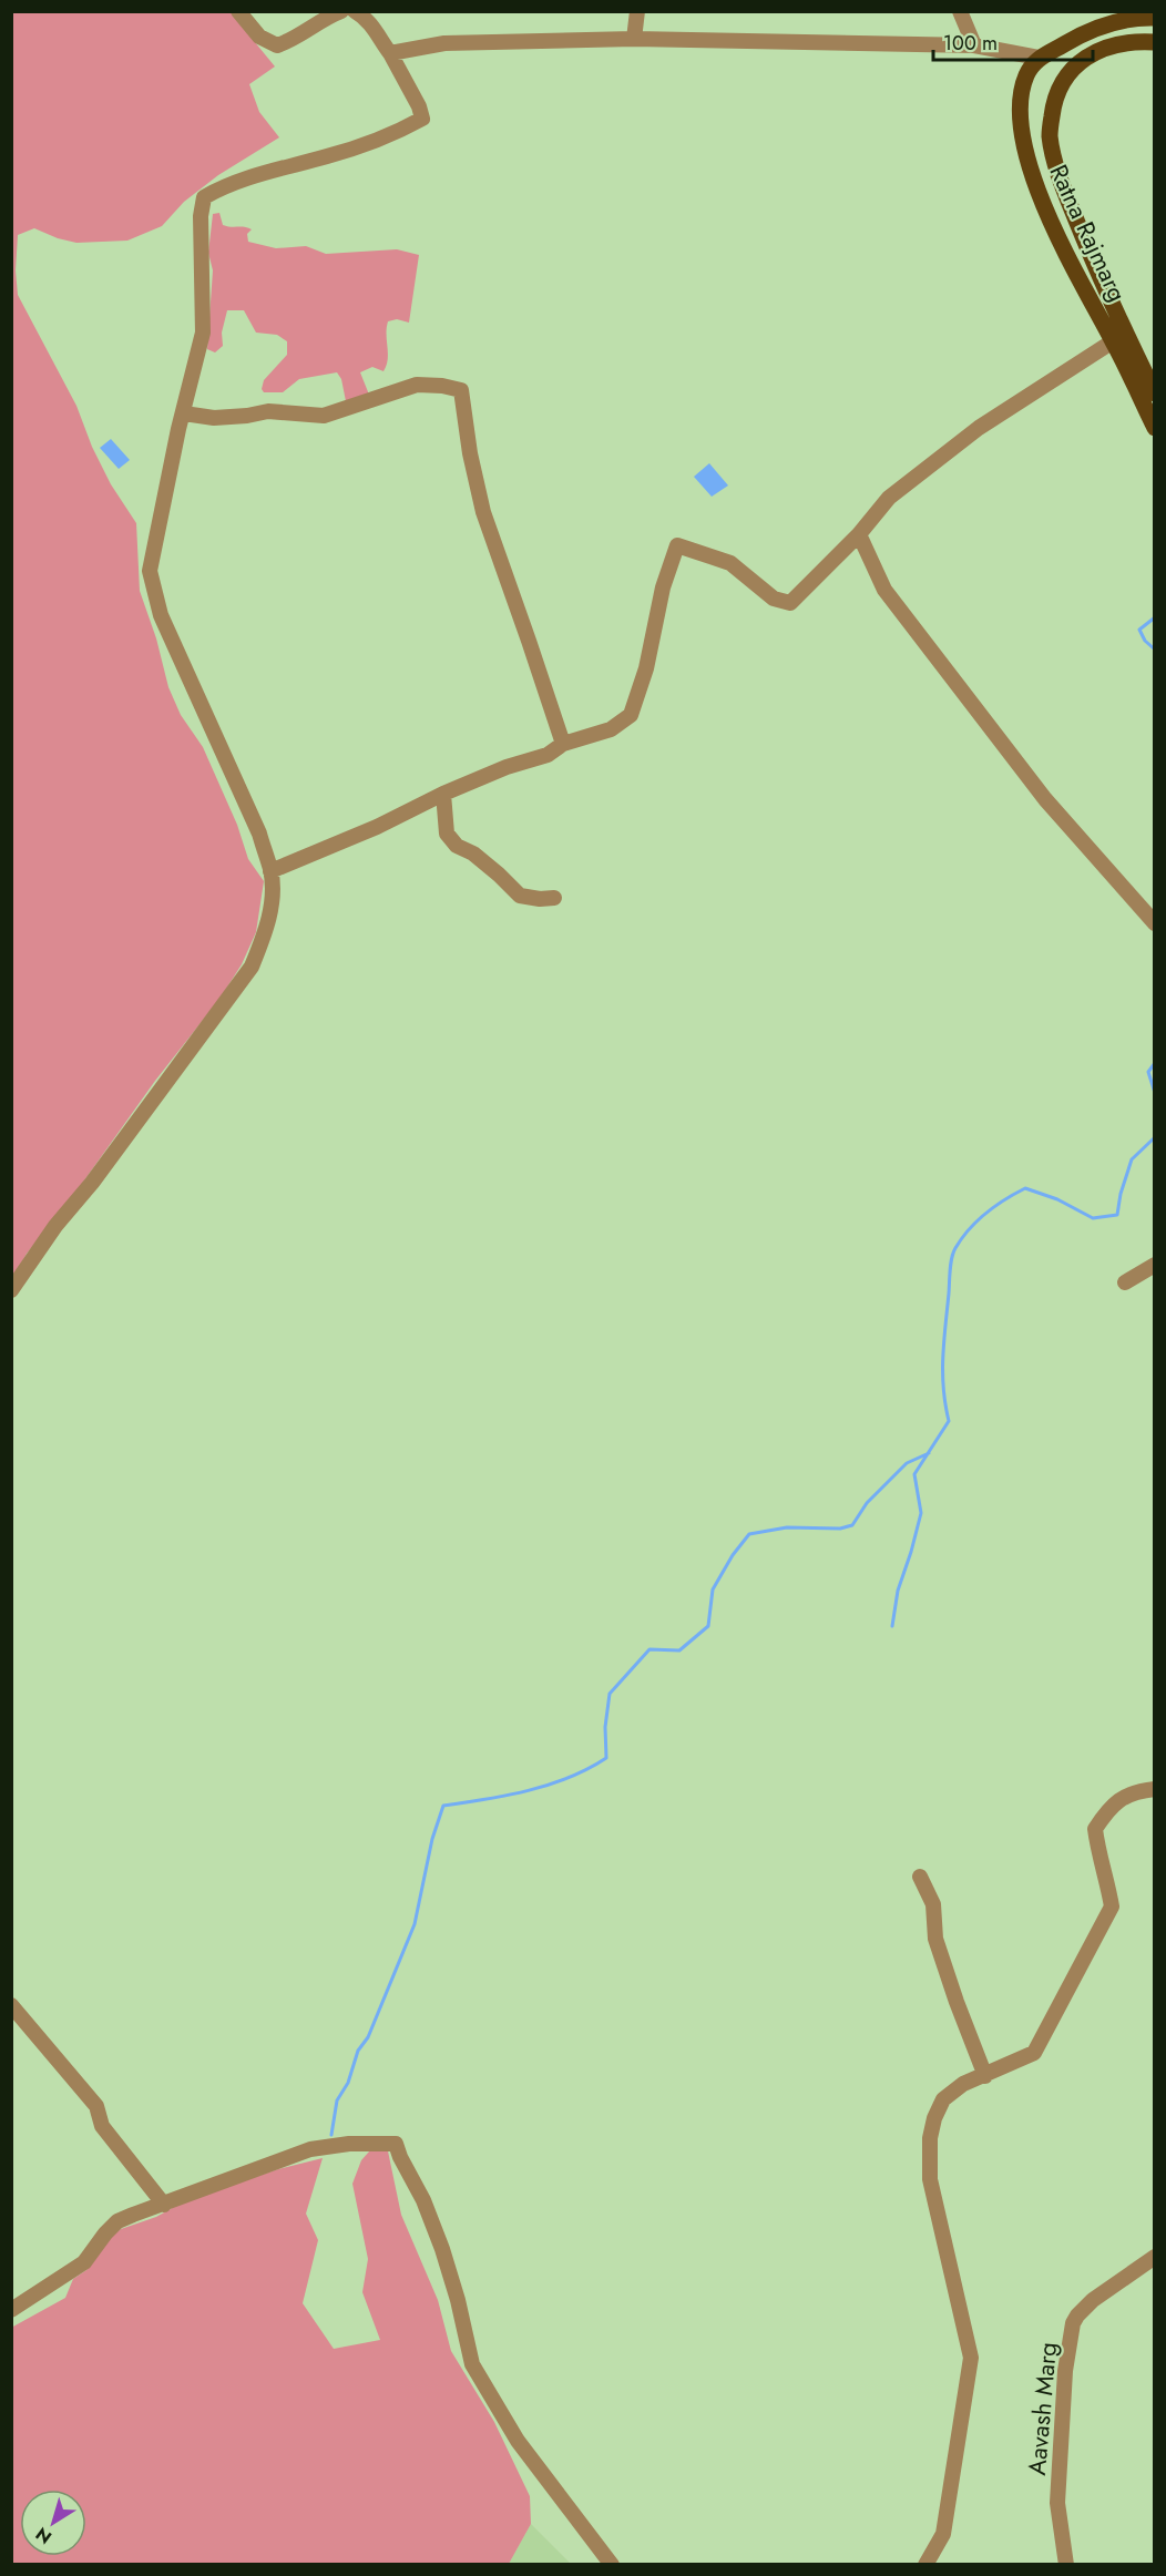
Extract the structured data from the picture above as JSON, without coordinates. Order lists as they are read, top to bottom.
{
  "streets": {
    "main road": ["Ratna Rajmarg"],
    "street": ["Aavash Marg"]
  },
  "scale_bar": "100 m",
  "north": "bottom left"
}
